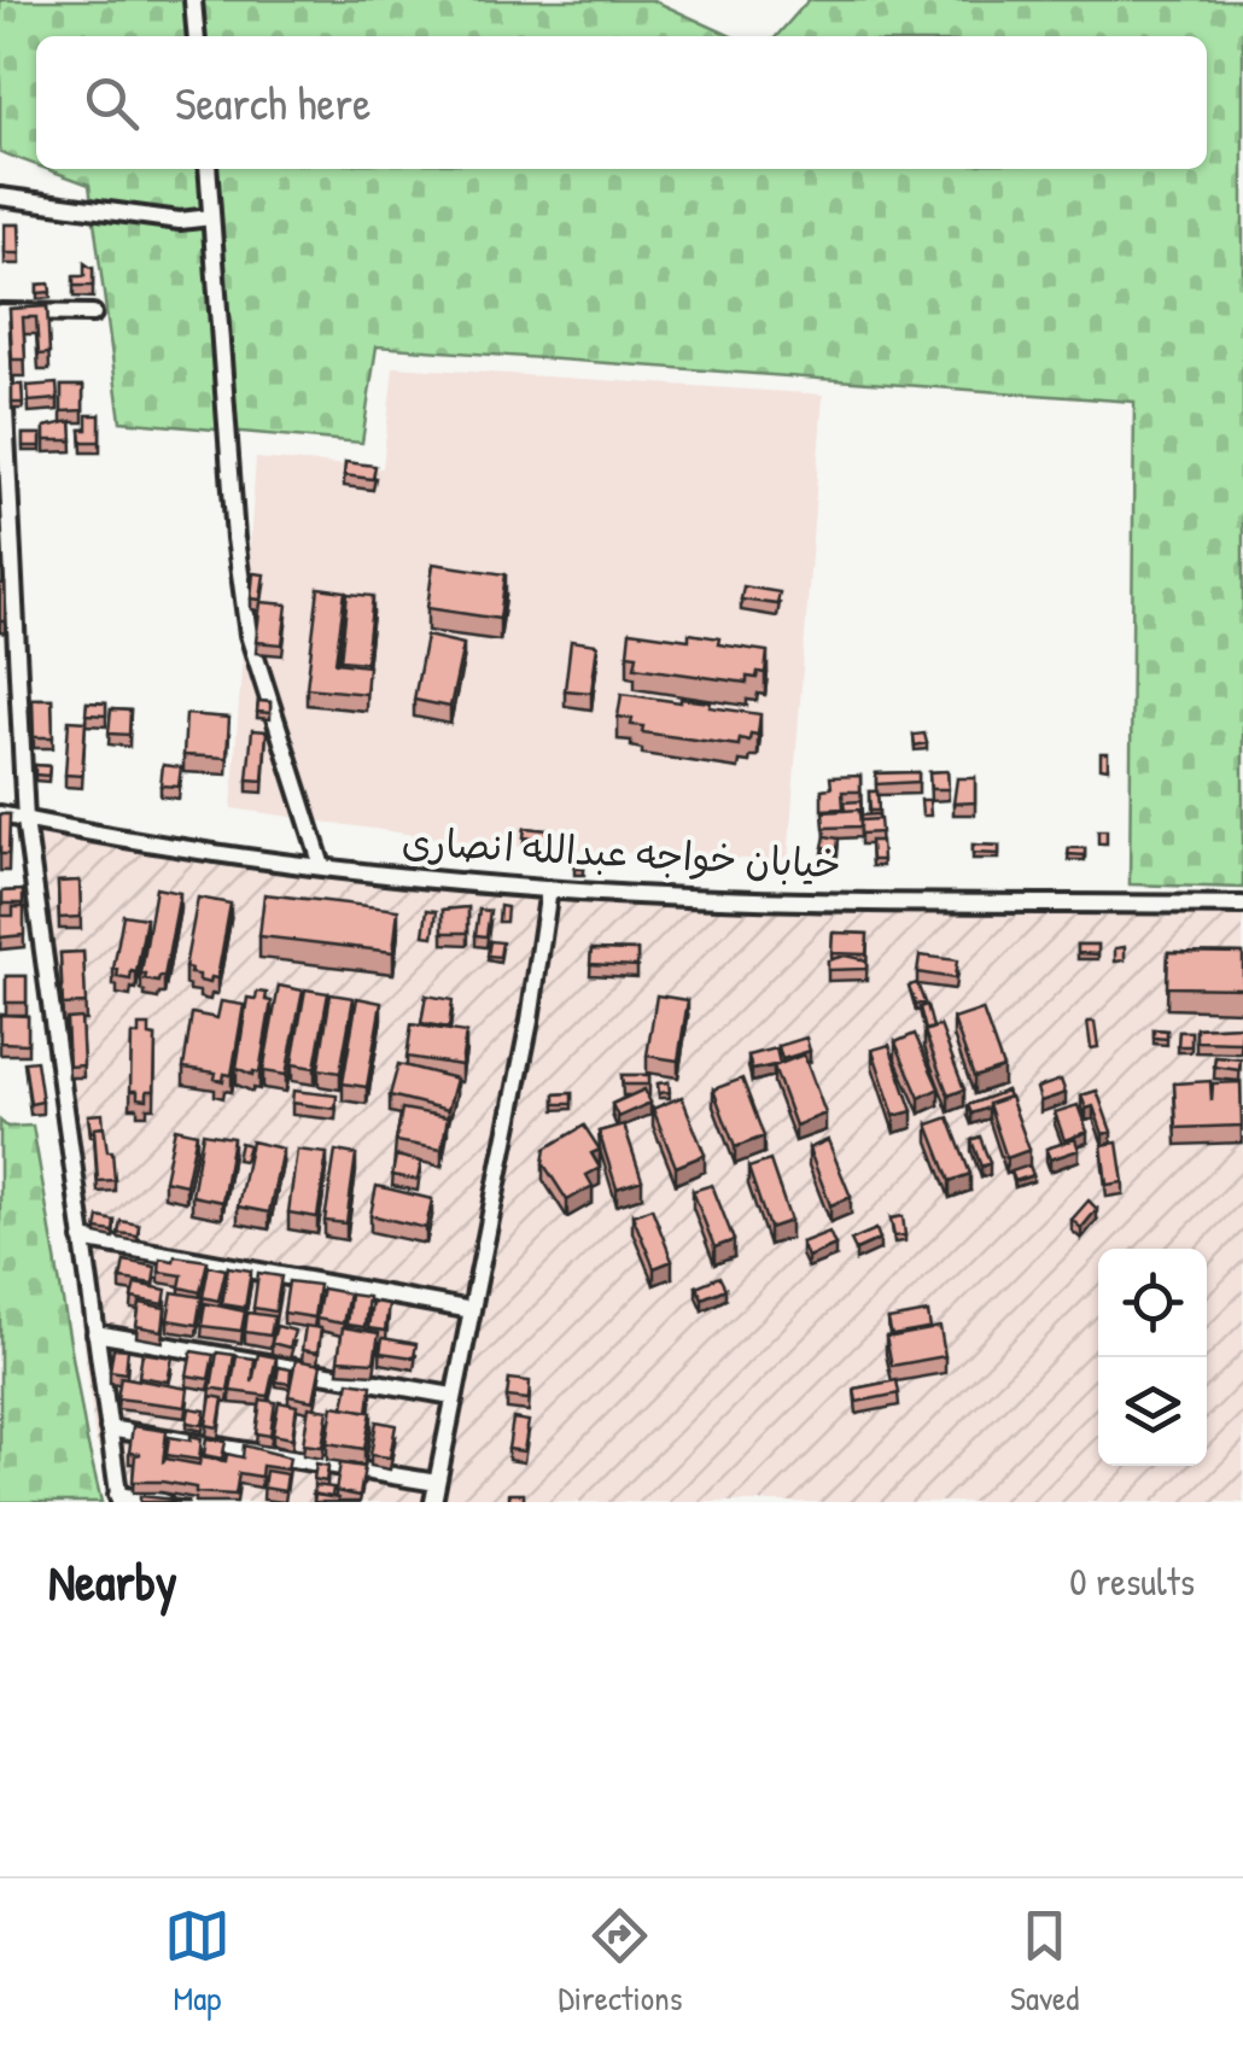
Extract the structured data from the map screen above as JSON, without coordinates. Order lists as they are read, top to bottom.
{
  "streets": {
    "street": ["خیابان خواجه عبدالله انصاری"]
  },
  "page": {
    "search": "Search here",
    "heading": ["Nearby", "0 results"],
    "nav": ["Map", "Directions", "Saved"]
  }
}
